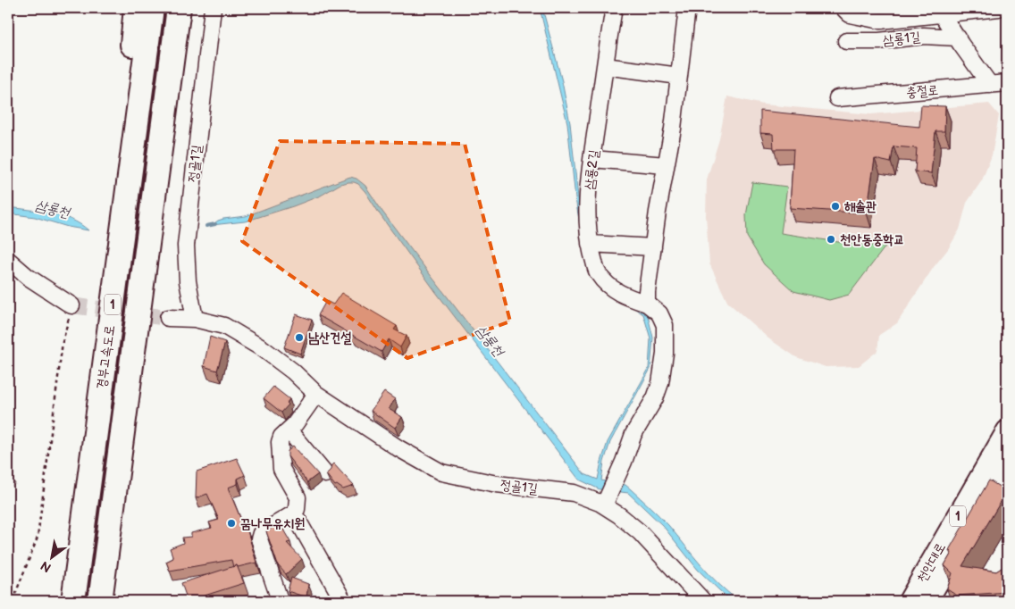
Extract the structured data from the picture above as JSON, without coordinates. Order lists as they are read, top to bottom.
{
  "streets": {
    "highway": ["1", "경부고속도로"],
    "main road": ["천안대로"],
    "street": [
      "삼룡1길",
      "충절로",
      "정골1길",
      "삼룡2길"
    ]
  },
  "crossings": [
    ["정골1길", "삼룡2길"]
  ],
  "water": ["삼룡천"],
  "places": [
    "해솔관",
    "천안동중학교",
    "남산건설",
    "꿈나무유치원"
  ],
  "north": "bottom left"
}
